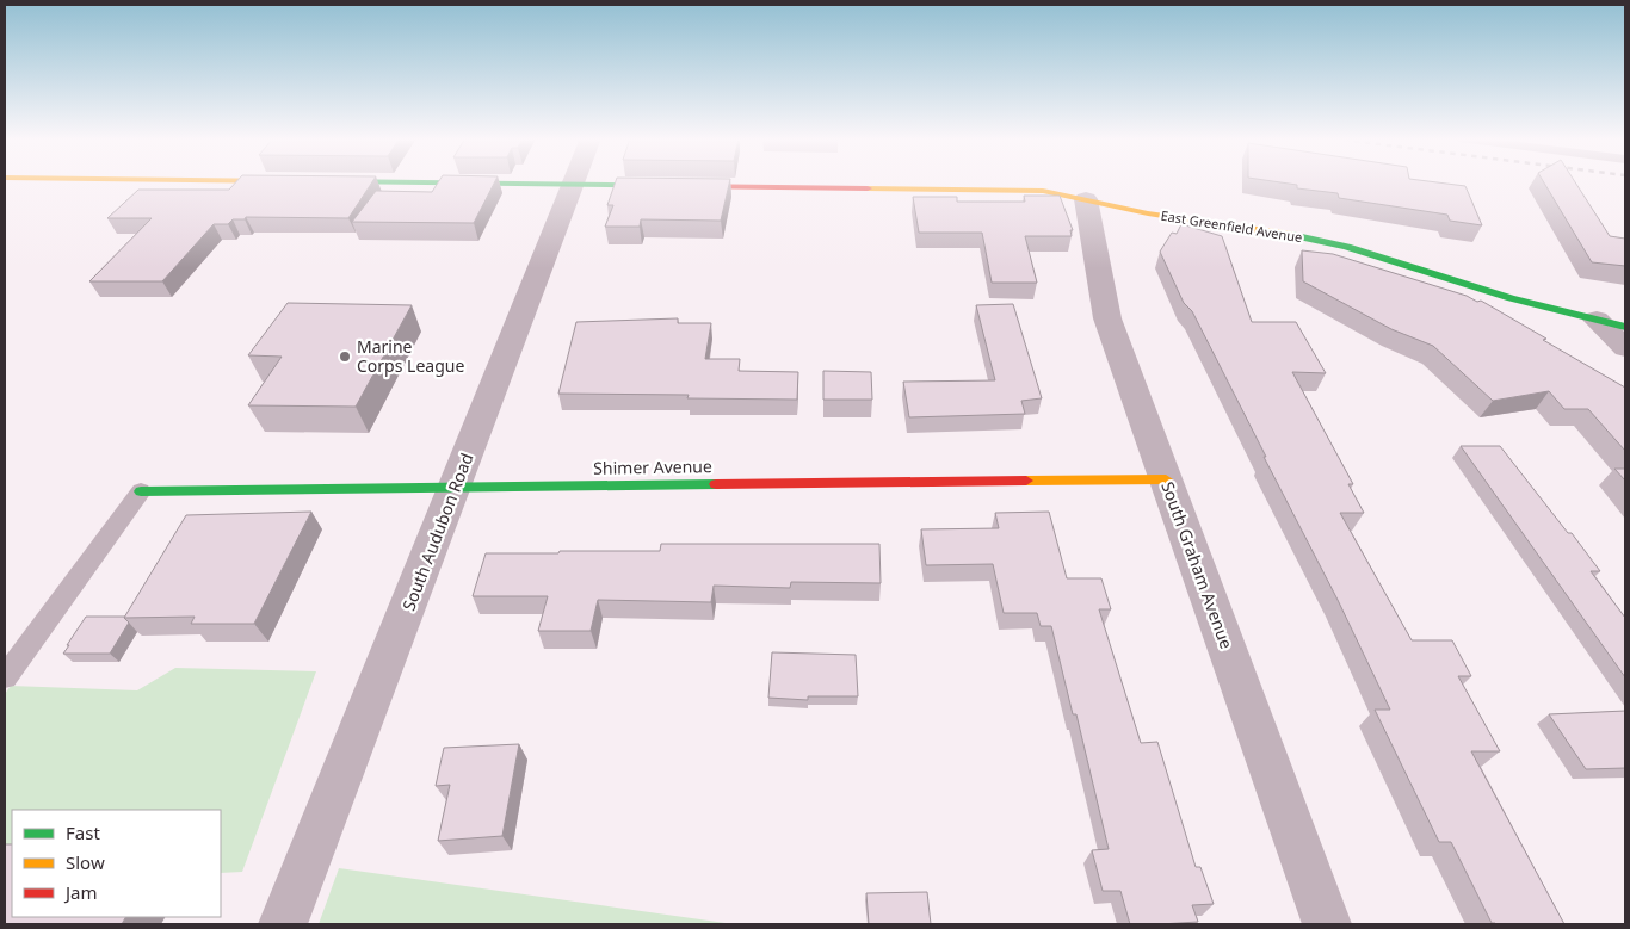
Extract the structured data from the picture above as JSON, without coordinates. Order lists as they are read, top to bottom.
{
  "streets": {
    "street": [
      "East Greenfield Avenue",
      "Shimer Avenue",
      "South Audubon Road",
      "South Graham Avenue"
    ]
  },
  "crossings": [
    ["East Greenfield Avenue", "South Audubon Road"],
    ["East Greenfield Avenue", "South Graham Avenue"],
    ["Shimer Avenue", "South Audubon Road"],
    ["Shimer Avenue", "South Graham Avenue"]
  ],
  "places": ["Marine Corps League"],
  "legend": ["Fast", "Slow", "Jam"]
}
